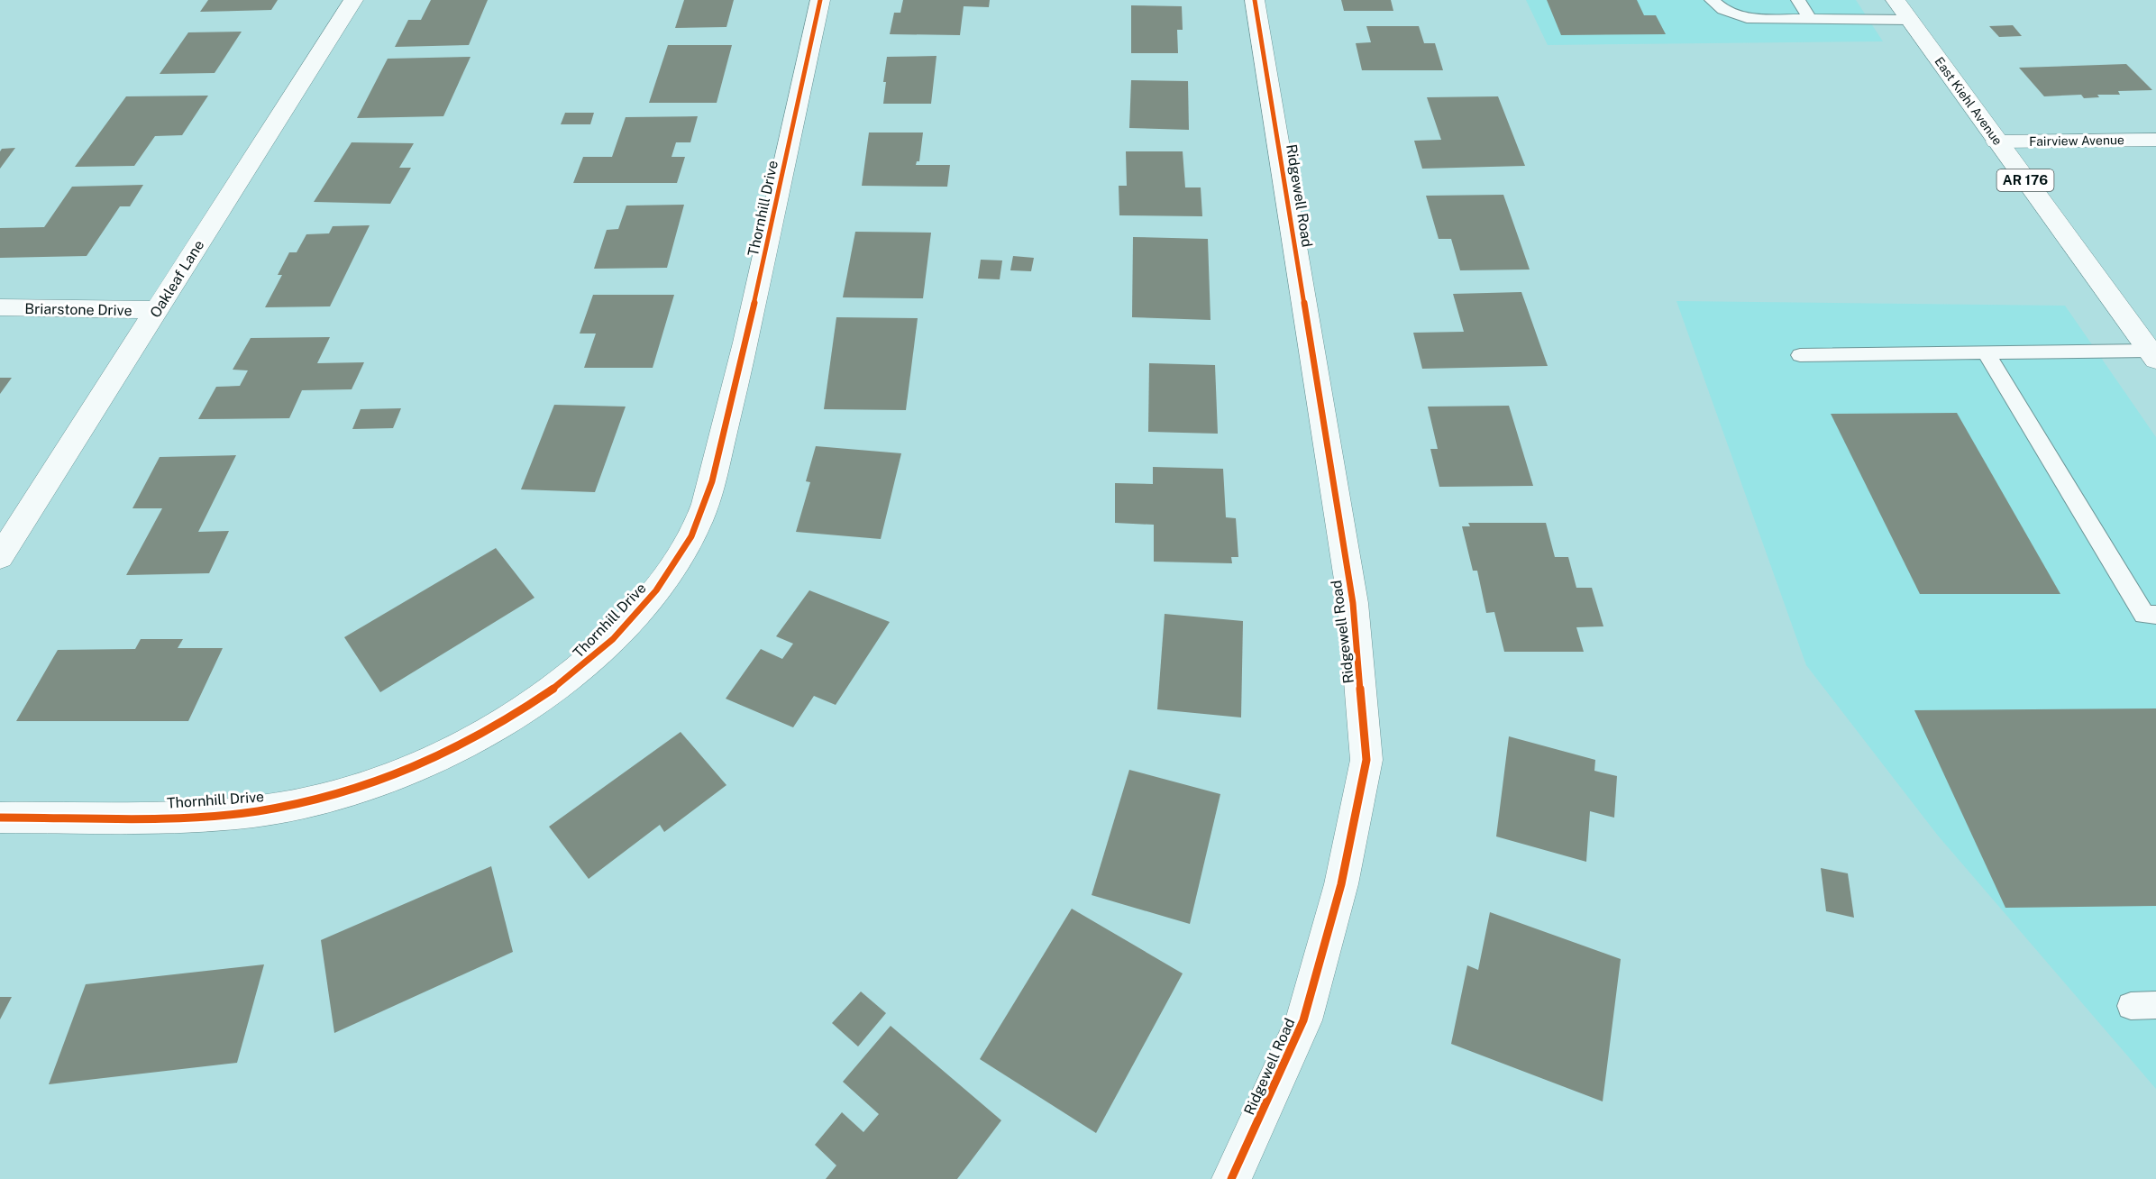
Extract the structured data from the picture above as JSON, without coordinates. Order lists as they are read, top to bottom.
{
  "streets": {
    "street": [
      "East Kiehl Avenue",
      "Fairview Avenue",
      "AR 176",
      "Ridgewell Road",
      "Thornhill Drive",
      "Oakleaf Lane",
      "Briarstone Drive"
    ]
  },
  "crossings": [
    ["East Kiehl Avenue", "Fairview Avenue"],
    ["Oakleaf Lane", "Briarstone Drive"]
  ]
}
